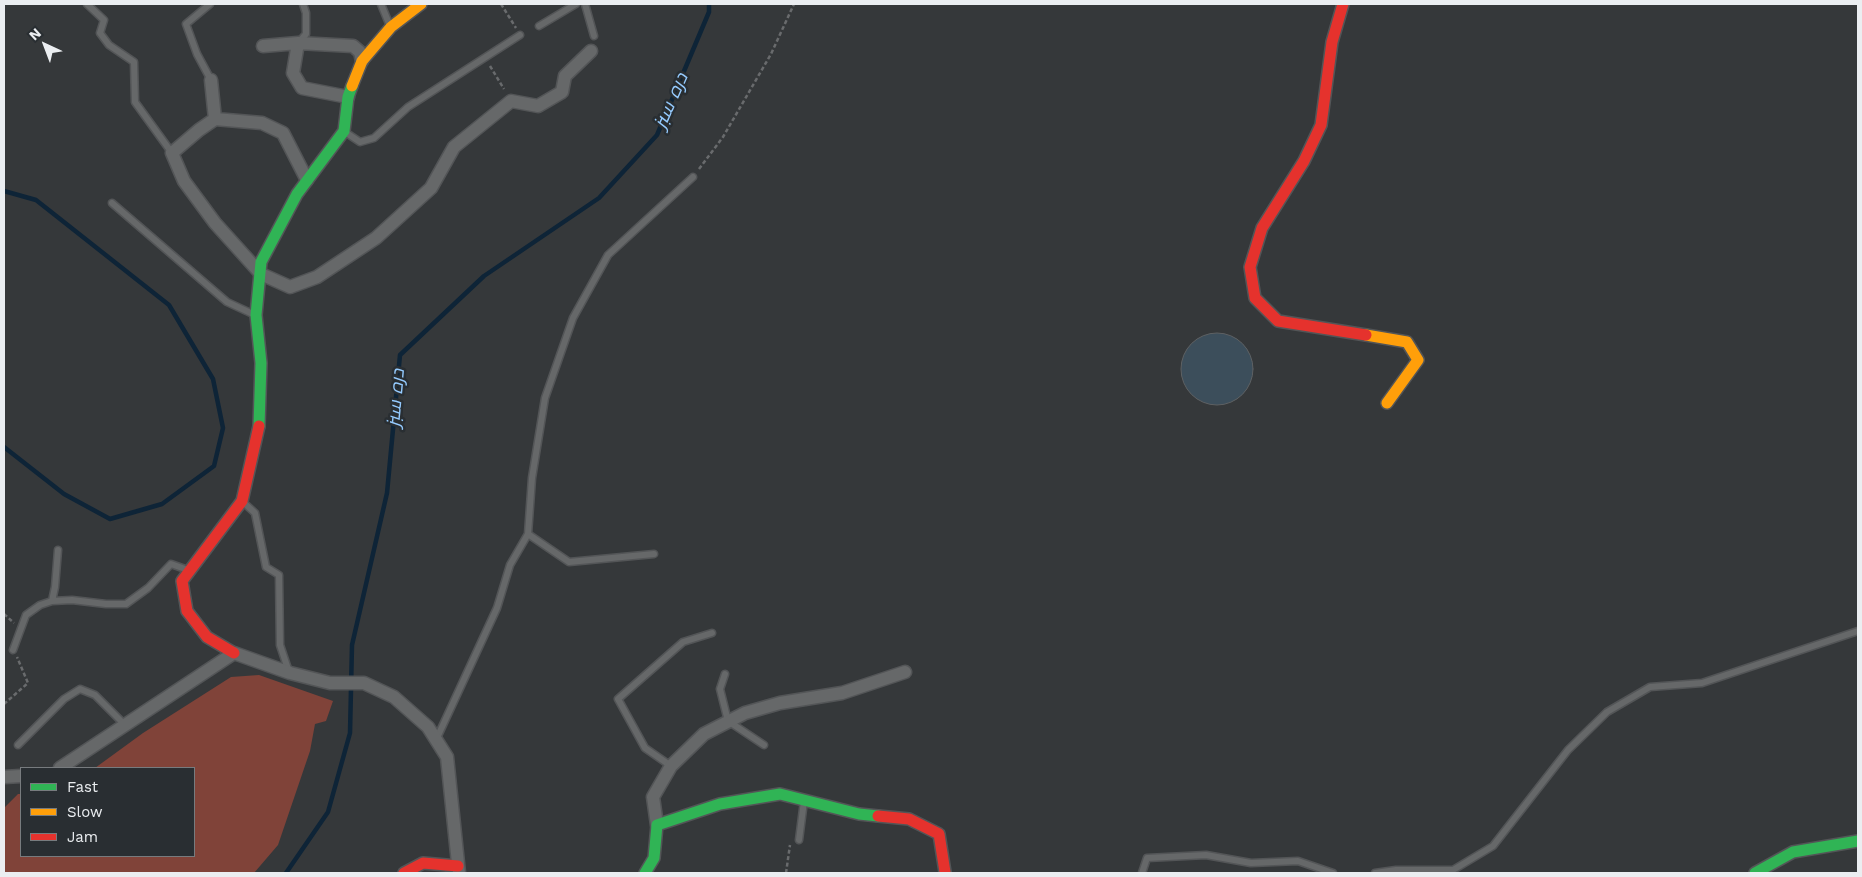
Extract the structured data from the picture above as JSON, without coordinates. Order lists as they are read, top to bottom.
{
  "water": ["دره سبز"],
  "legend": ["Fast", "Slow", "Jam"],
  "north": "top left"
}
